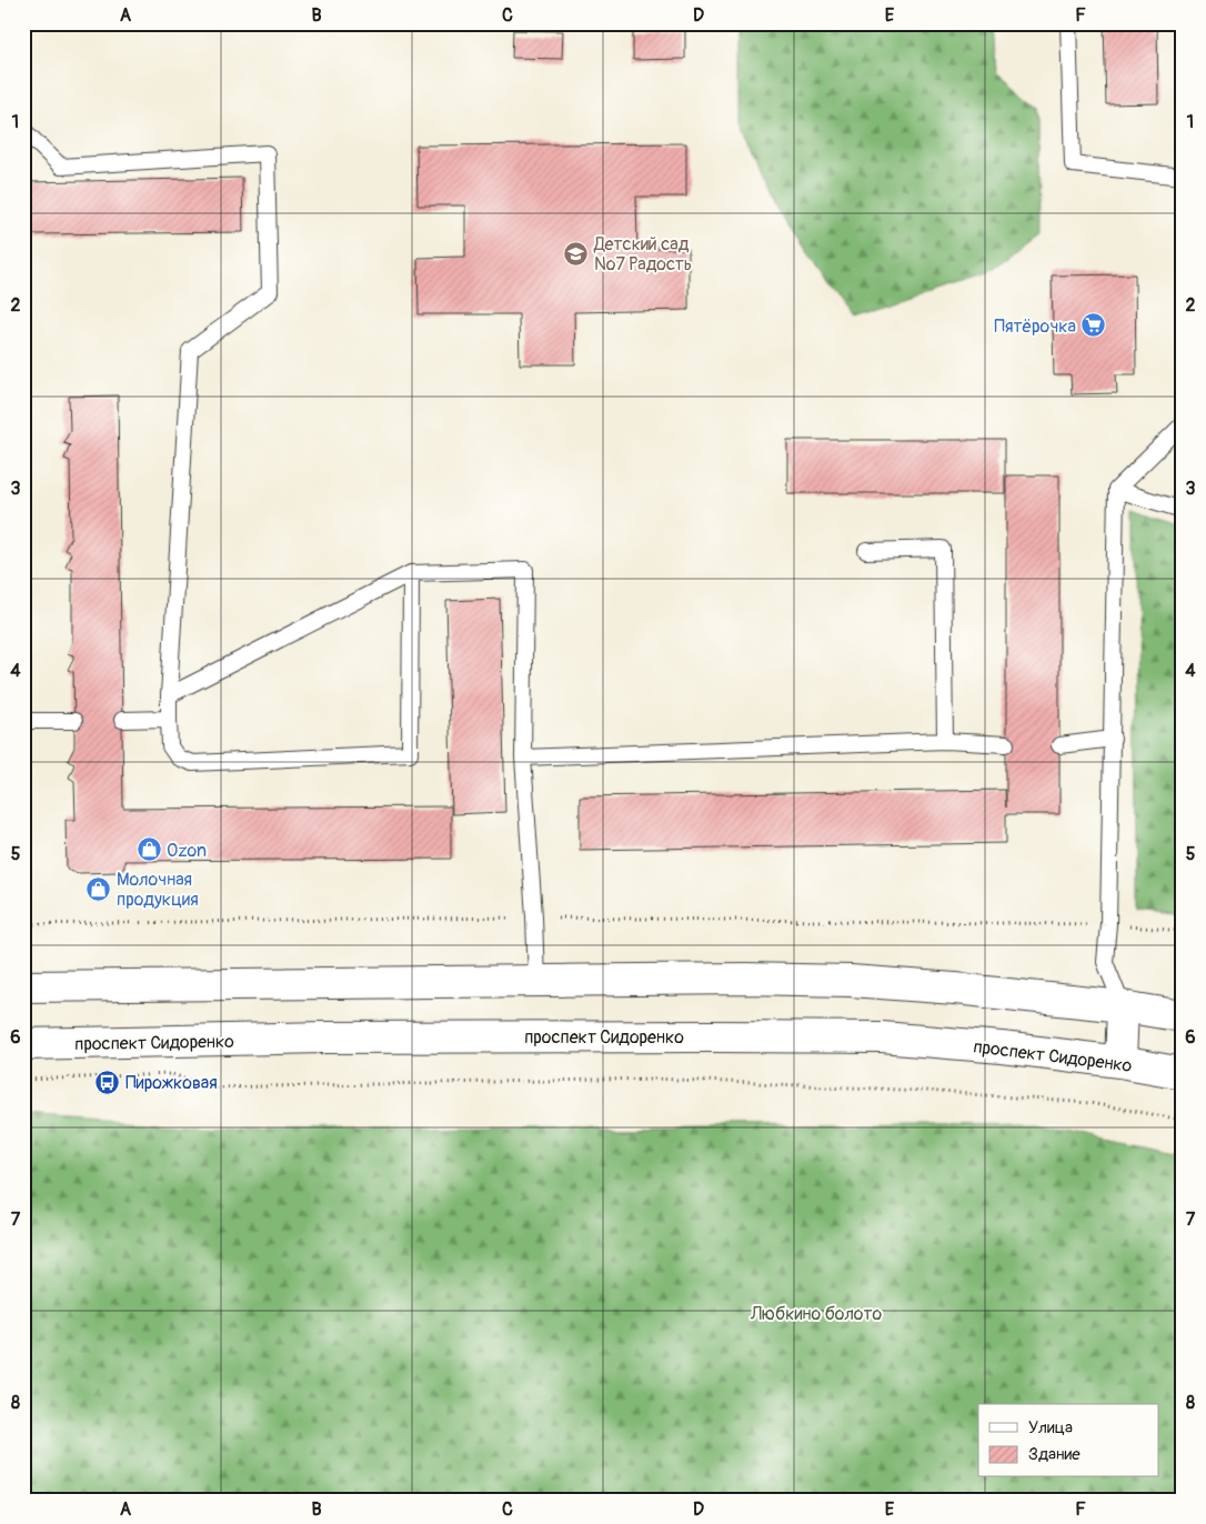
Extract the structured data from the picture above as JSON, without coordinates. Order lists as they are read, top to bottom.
{
  "streets": {
    "main road": ["проспект Сидоренко"]
  },
  "parks": ["Любкино болото"],
  "places": {
    "school or university": ["Детский сад №7 Радость"],
    "supermarket": ["Пятёрочка"],
    "shop": ["Ozon", "Молочная продукция"],
    "bus stop": ["Пирожковая"]
  },
  "legend": ["Улица", "Здание"],
  "grid": {
    "columns": [
      "A",
      "B",
      "C",
      "D",
      "E",
      "F"
    ],
    "rows": [
      "1",
      "2",
      "3",
      "4",
      "5",
      "6",
      "7",
      "8"
    ]
  }
}
